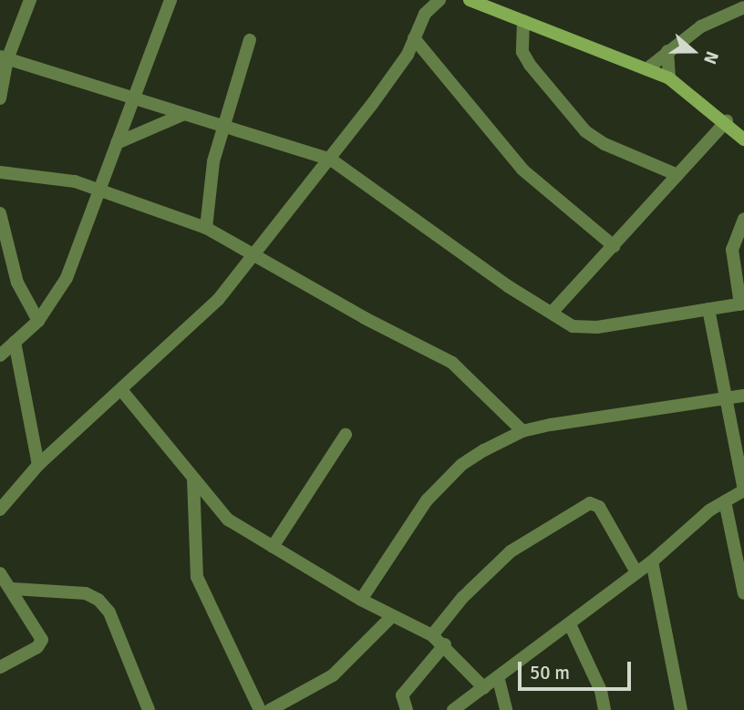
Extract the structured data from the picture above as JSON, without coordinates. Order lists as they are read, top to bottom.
{
  "scale_bar": "50 m",
  "north": "right"
}
